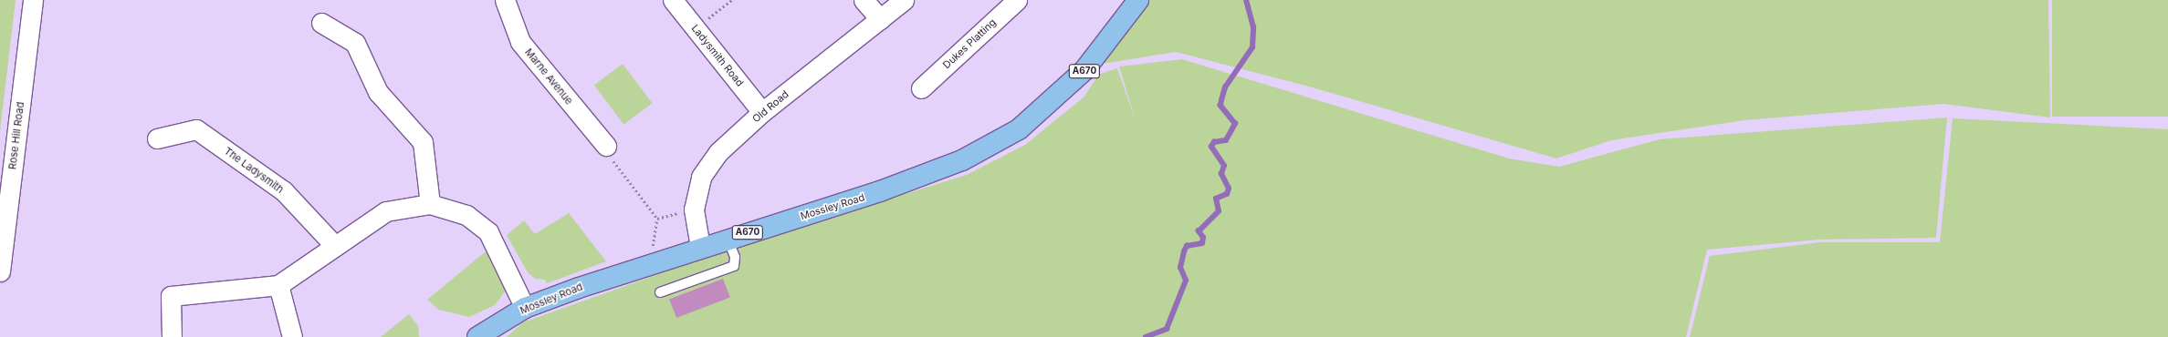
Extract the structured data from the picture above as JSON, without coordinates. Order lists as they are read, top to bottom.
{
  "streets": {
    "main road": ["A670", "Mossley Road"],
    "street": [
      "Dukes Platting",
      "Ladysmith Road",
      "Marne Avenue",
      "Old Road",
      "Rose Hill Road",
      "The Ladysmith"
    ]
  },
  "crossings": [
    ["Ladysmith Road", "Old Road"],
    ["Old Road", "Mossley Road"]
  ]
}
